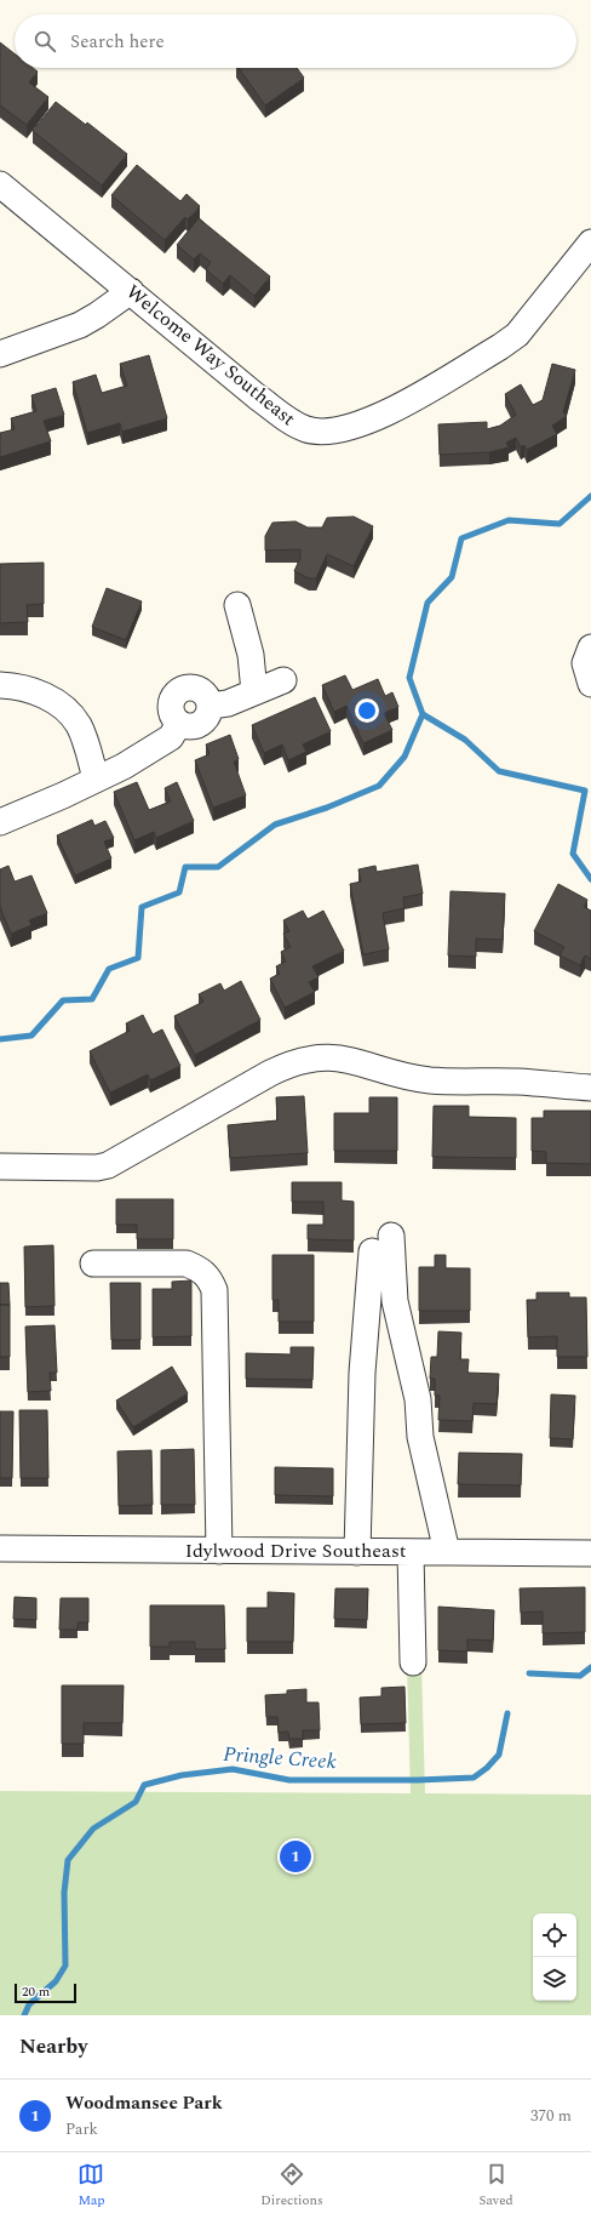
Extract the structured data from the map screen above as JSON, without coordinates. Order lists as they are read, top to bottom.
{
  "streets": {
    "street": ["Welcome Way Southeast", "Idylwood Drive Southeast"]
  },
  "water": ["Pringle Creek"],
  "scale_bar": "20 m",
  "page": {
    "search": "Search here",
    "pins": "1",
    "scale": "20 m",
    "heading": "Nearby",
    "list": [
      {
        "mark": "1",
        "name": "Woodmansee Park",
        "note": "Park",
        "value": "370 m"
      }
    ],
    "nav": ["Map", "Directions", "Saved"]
  }
}
